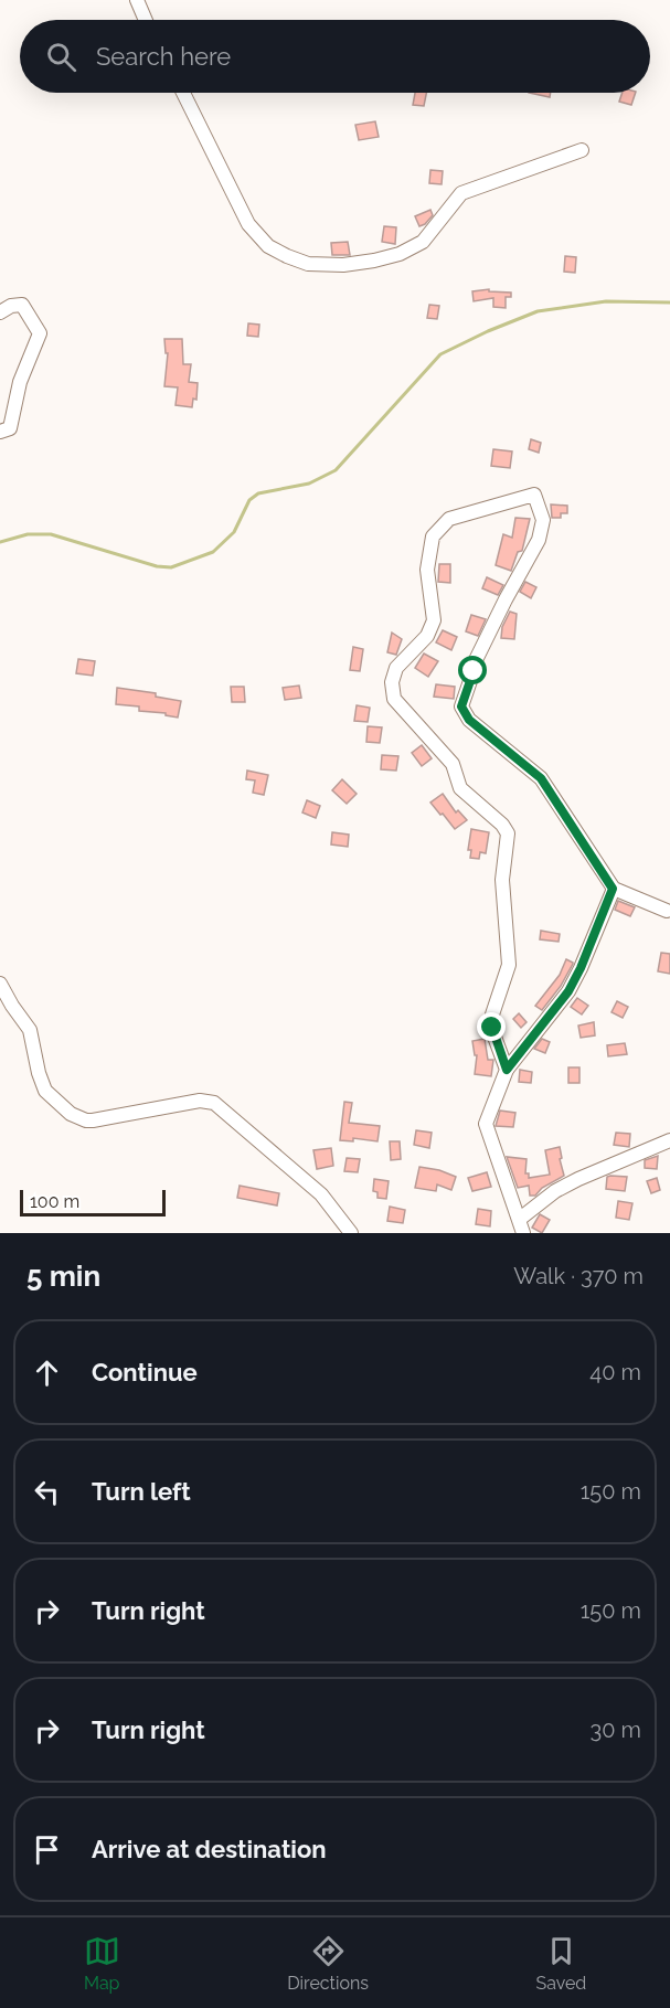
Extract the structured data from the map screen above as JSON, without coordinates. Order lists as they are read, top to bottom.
{
  "scale_bar": "100 m",
  "page": {
    "search": "Search here",
    "scale": "100 m",
    "heading": ["5 min", "Walk · 370 m"],
    "list": [
      ["Continue", "40 m"],
      ["Turn left", "150 m"],
      ["Turn right", "150 m"],
      ["Turn right", "30 m"],
      "Arrive at destination"
    ],
    "nav": ["Map", "Directions", "Saved"]
  }
}
